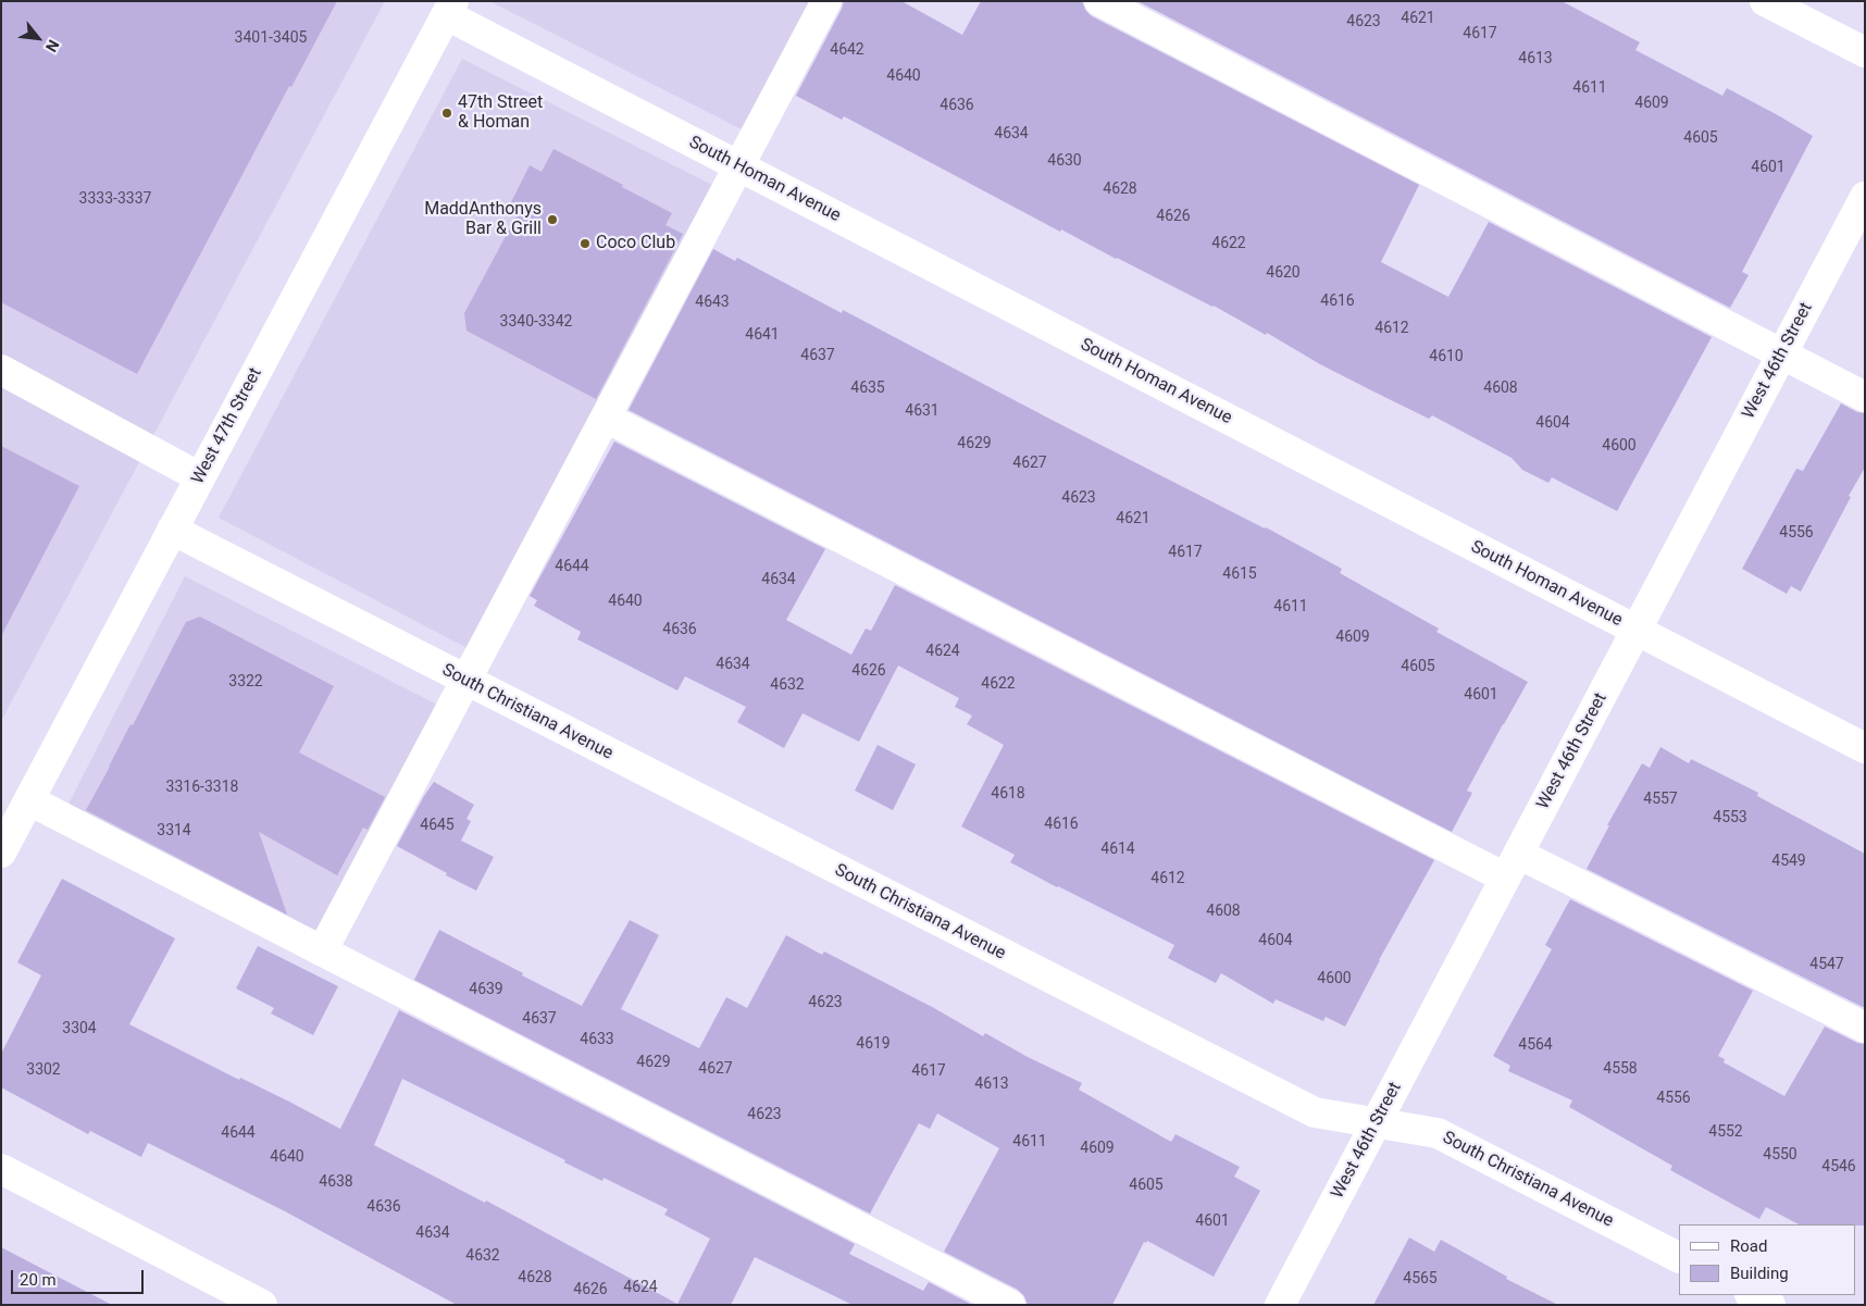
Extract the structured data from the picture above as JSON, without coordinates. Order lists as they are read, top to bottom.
{
  "streets": {
    "street": [
      "South Homan Avenue",
      "West 46th Street",
      "West 47th Street",
      "South Christiana Avenue"
    ]
  },
  "crossings": [
    ["South Homan Avenue", "West 46th Street"],
    ["South Homan Avenue", "West 47th Street"],
    ["West 46th Street", "South Christiana Avenue"],
    ["West 47th Street", "South Christiana Avenue"]
  ],
  "places": ["47th Street & Homan", "MaddAnthonys Bar & Grill", "Coco Club"],
  "house_numbers": [
    "4621",
    "4623",
    "4617",
    "3401-3405",
    "4642",
    "4613",
    "4640",
    "4611",
    "4609",
    "4636",
    "4634",
    "4605",
    "4630",
    "4601",
    "4628",
    "3333-3337",
    "4626",
    "4622",
    "4620",
    "4616",
    "4643",
    "3340-3342",
    "4612",
    "4641",
    "4637",
    "4610",
    "4635",
    "4608",
    "4631",
    "4604",
    "4629",
    "4600",
    "4627",
    "4623",
    "4621",
    "4556",
    "4617",
    "4644",
    "4615",
    "4634",
    "4640",
    "4611",
    "4636",
    "4609",
    "4624",
    "4634",
    "4605",
    "4626",
    "3322",
    "4622",
    "4632",
    "4601",
    "3316-3318",
    "4618",
    "4557",
    "4553",
    "4616",
    "4645",
    "3314",
    "4614",
    "4549",
    "4612",
    "4608",
    "4604",
    "4547",
    "4600",
    "4639",
    "4623",
    "4637",
    "3304",
    "4633",
    "4619",
    "4564",
    "4629",
    "4627",
    "4558",
    "3302",
    "4617",
    "4613",
    "4556",
    "4623",
    "4552",
    "4644",
    "4611",
    "4609",
    "4550",
    "4640",
    "4546",
    "4638",
    "4605",
    "4636",
    "4601",
    "4634",
    "4632",
    "4628",
    "4565",
    "4624",
    "4626"
  ],
  "legend": ["Road", "Building"],
  "scale_bar": "20 m",
  "north": "bottom right"
}
